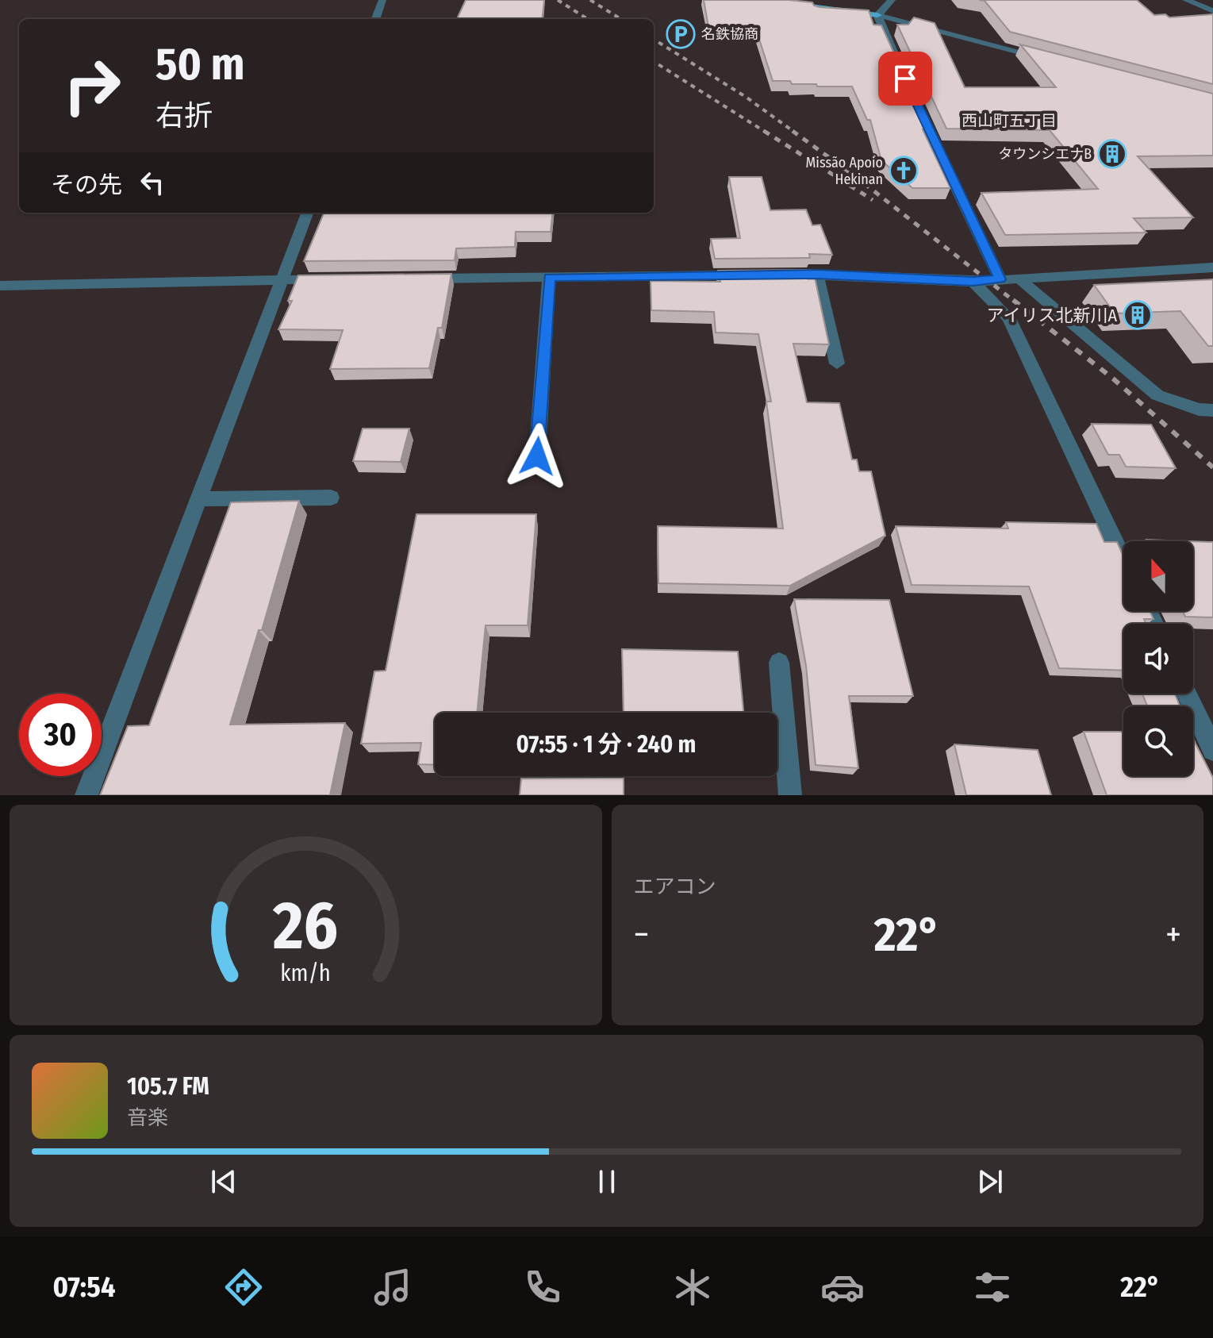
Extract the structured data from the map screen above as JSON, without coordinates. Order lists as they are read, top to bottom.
{
  "districts": ["西山町五丁目"],
  "places": {
    "parking": ["名鉄協商"],
    "building": ["タウンシエナB", "アイリス北新川A"],
    "church": ["Missão Apoio Hekinan"]
  },
  "north": "top",
  "page": {
    "turn": ["50 m", "右折"],
    "then": "その先",
    "limit": "30",
    "trip": "07:55 · 1 分 · 240 m",
    "tile": "エアコン",
    "heat": ["−", "22°", "+"],
    "song": ["105.7 FM", "音楽"],
    "tabs": ["07:54", "22°"],
    "gauge": ["26", "km/h"]
  }
}
